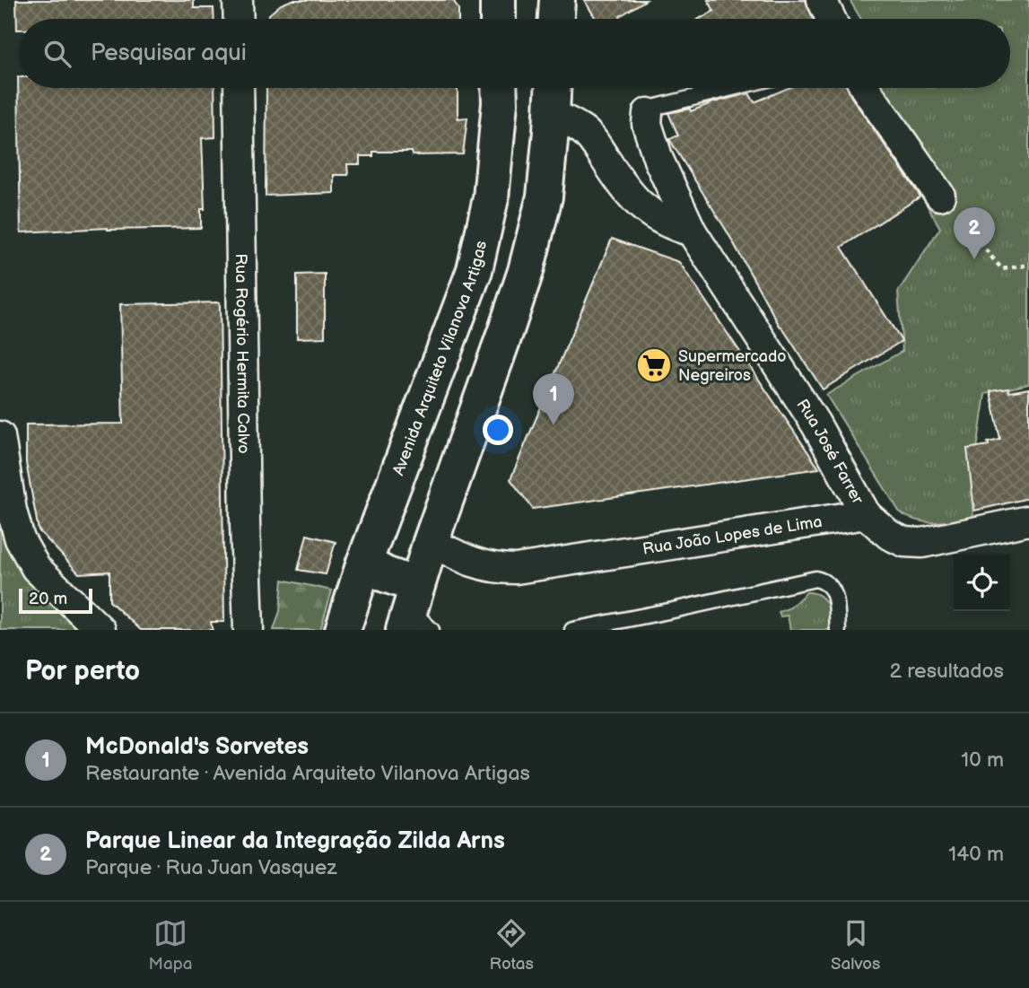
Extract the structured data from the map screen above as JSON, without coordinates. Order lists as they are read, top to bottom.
{
  "streets": {
    "main road": ["Avenida Arquiteto Vilanova Artigas"],
    "street": ["Rua Rogério Hermita Calvo", "Rua José Farrer", "Rua João Lopes de Lima"]
  },
  "crossings": [
    ["Avenida Arquiteto Vilanova Artigas", "Rua João Lopes de Lima"],
    ["Rua José Farrer", "Rua João Lopes de Lima"]
  ],
  "places": {
    "supermarket": ["Supermercado Negreiros"]
  },
  "scale_bar": "20 m",
  "page": {
    "search": "Pesquisar aqui",
    "pins": ["2", "1"],
    "scale": "20 m",
    "heading": ["Por perto", "2 resultados"],
    "list": [
      {
        "mark": "1",
        "name": "McDonald's Sorvetes",
        "note": "Restaurante · Avenida Arquiteto Vilanova Artigas",
        "value": "10 m"
      },
      {
        "mark": "2",
        "name": "Parque Linear da Integração Zilda Arns",
        "note": "Parque · Rua Juan Vasquez",
        "value": "140 m"
      }
    ],
    "nav": ["Mapa", "Rotas", "Salvos"]
  }
}
